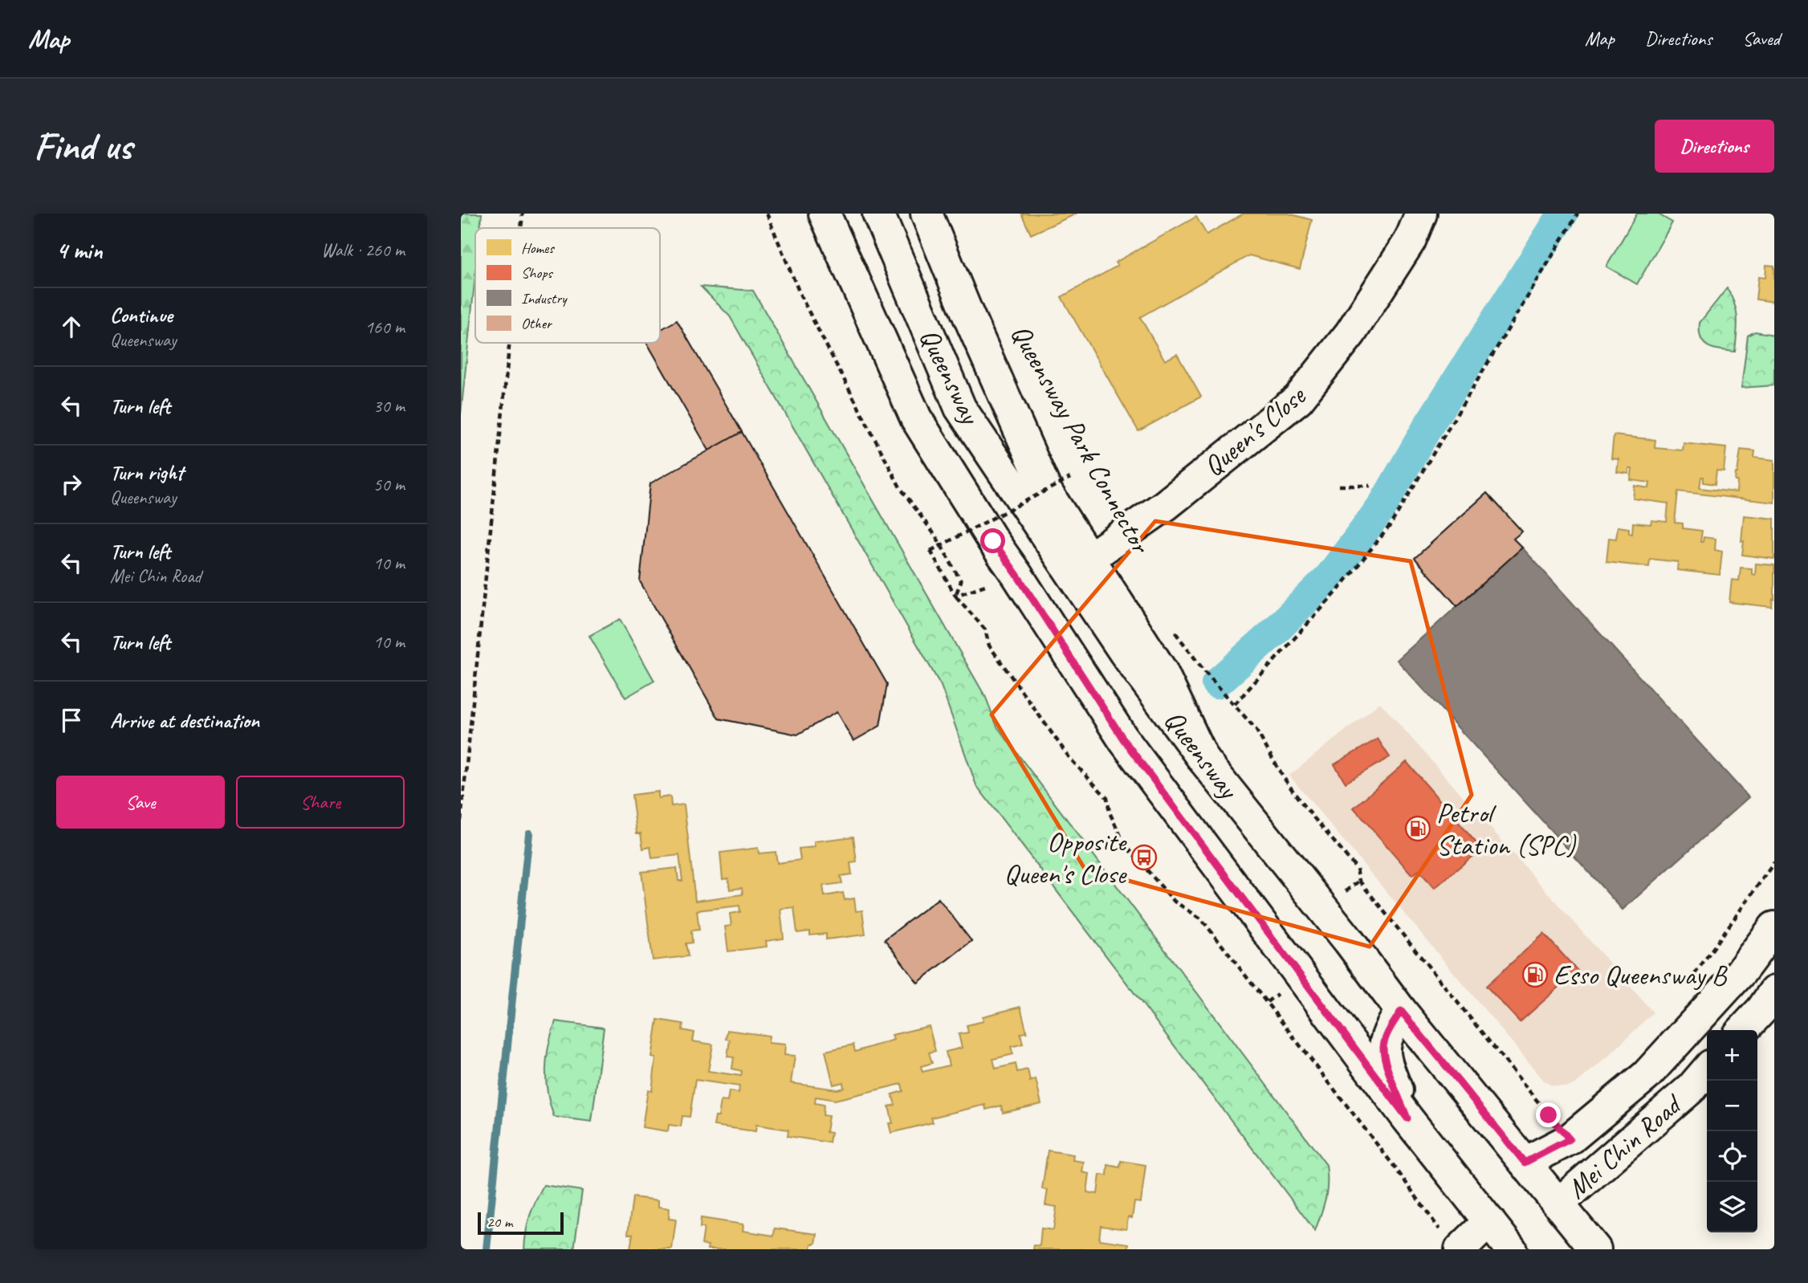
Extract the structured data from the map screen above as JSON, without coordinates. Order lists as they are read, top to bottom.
{
  "streets": {
    "main road": ["Queensway", "Queen's Close", "Mei Chin Road"]
  },
  "crossings": [
    ["Queensway", "Mei Chin Road"]
  ],
  "places": {
    "fuel station": ["Petrol Station (SPC)", "Esso Queensway B"],
    "bus stop": ["Opposite Queen's Close"]
  },
  "legend": [
    "Homes",
    "Shops",
    "Industry",
    "Other"
  ],
  "scale_bar": "20 m",
  "page": {
    "header": "Map",
    "nav": ["Map", "Directions", "Saved"],
    "buttons": [
      "Directions",
      ["Save", "Share"]
    ],
    "title": "Find us",
    "heading": ["4 min", "Walk · 260 m"],
    "list": [
      ["Continue", "Queensway", "160 m"],
      ["Turn left", "30 m"],
      ["Turn right", "Queensway", "50 m"],
      ["Turn left", "Mei Chin Road", "10 m"],
      ["Turn left", "10 m"],
      "Arrive at destination"
    ],
    "map_buttons": ["+", "−"],
    "scale": "20 m"
  }
}
